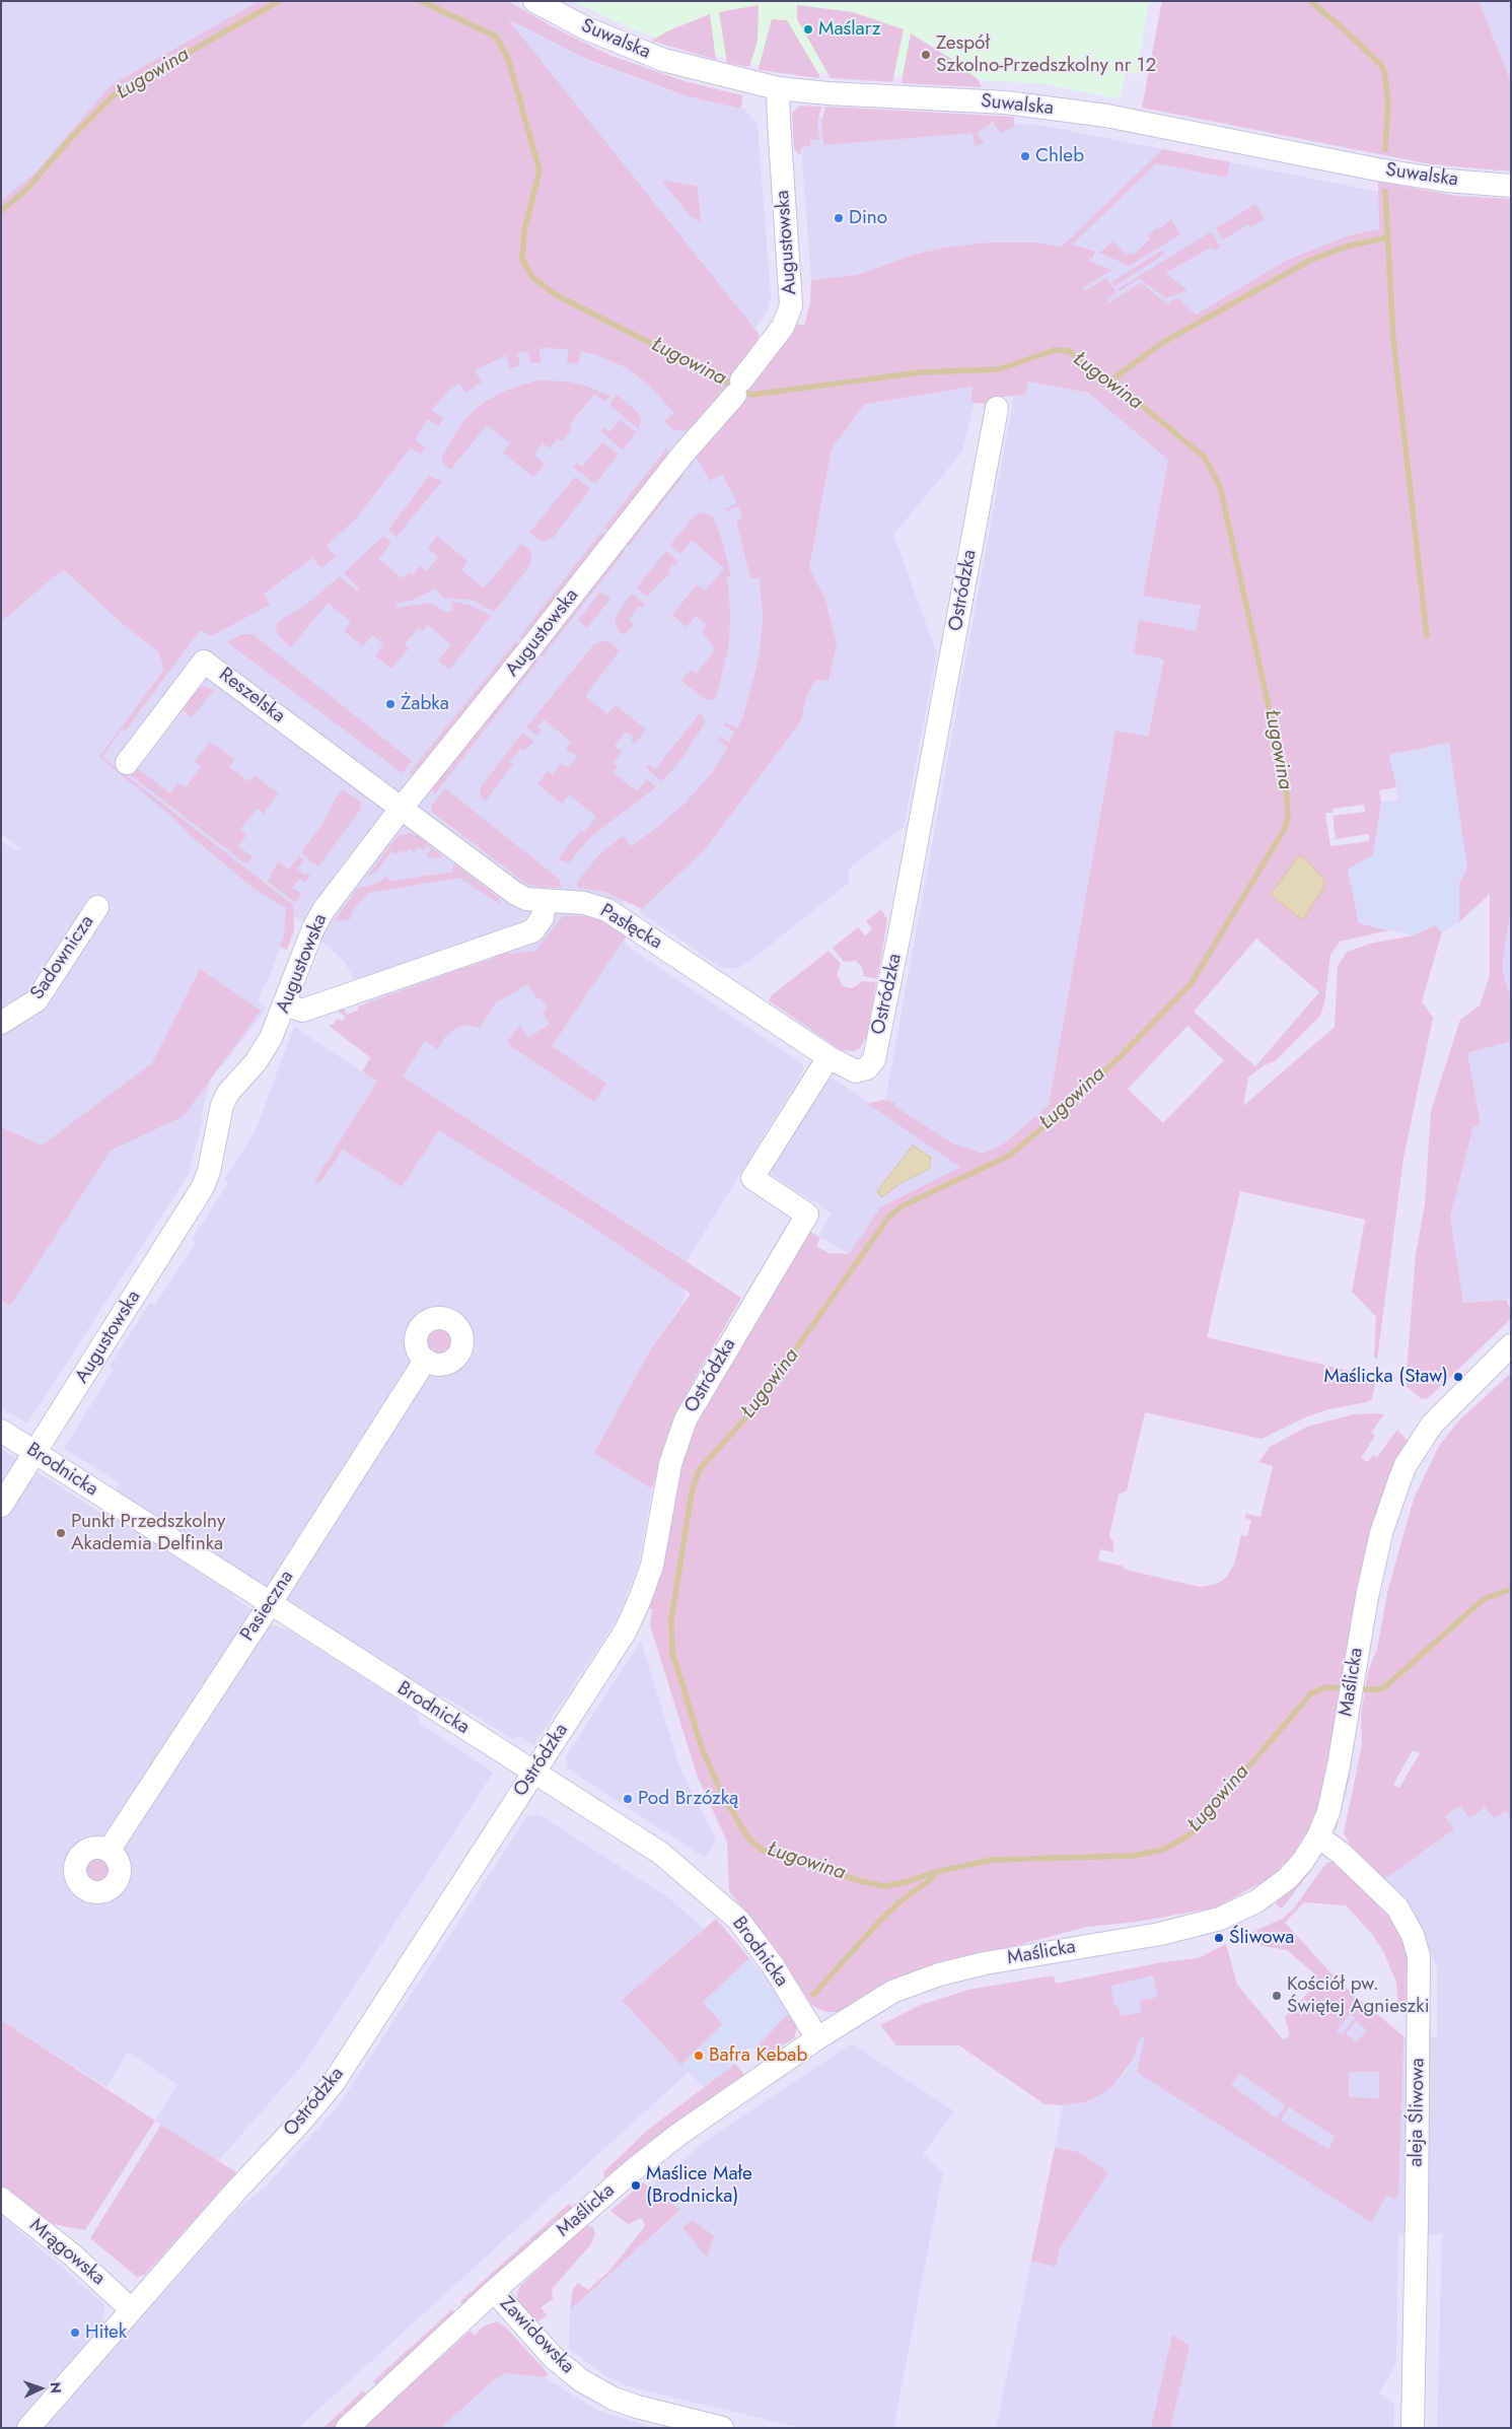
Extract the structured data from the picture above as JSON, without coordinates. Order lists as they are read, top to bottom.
{
  "streets": {
    "street": [
      "Suwalska",
      "Augustowska",
      "Ostródzka",
      "Reszelska",
      "Pasłęcka",
      "Sadownicza",
      "Brodnicka",
      "Pasieczna",
      "Maślicka",
      "aleja Śliwowa",
      "Mrągowska",
      "Zawidowska"
    ]
  },
  "crossings": [
    ["Suwalska", "Augustowska"],
    ["Augustowska", "Reszelska"],
    ["Augustowska", "Pasłęcka"],
    ["Augustowska", "Brodnicka"],
    ["Ostródzka", "Pasłęcka"],
    ["Ostródzka", "Brodnicka"],
    ["Ostródzka", "Mrągowska"],
    ["Reszelska", "Pasłęcka"],
    ["Brodnicka", "Pasieczna"],
    ["Brodnicka", "Maślicka"],
    ["Maślicka", "aleja Śliwowa"],
    ["Maślicka", "Zawidowska"]
  ],
  "water": ["Ługowina"],
  "places": [
    "Maślarz",
    "Zespół Szkolno-Przedszkolny nr 12",
    "Chleb",
    "Dino",
    "Żabka",
    "Maślicka (Staw)",
    "Punkt Przedszkolny Akademia Delfinka",
    "Pod Brzózką",
    "Śliwowa",
    "Kościół pw. Świętej Agnieszki",
    "Bafra Kebab",
    "Maślice Małe (Brodnicka)",
    "Hitek"
  ],
  "north": "right"
}
